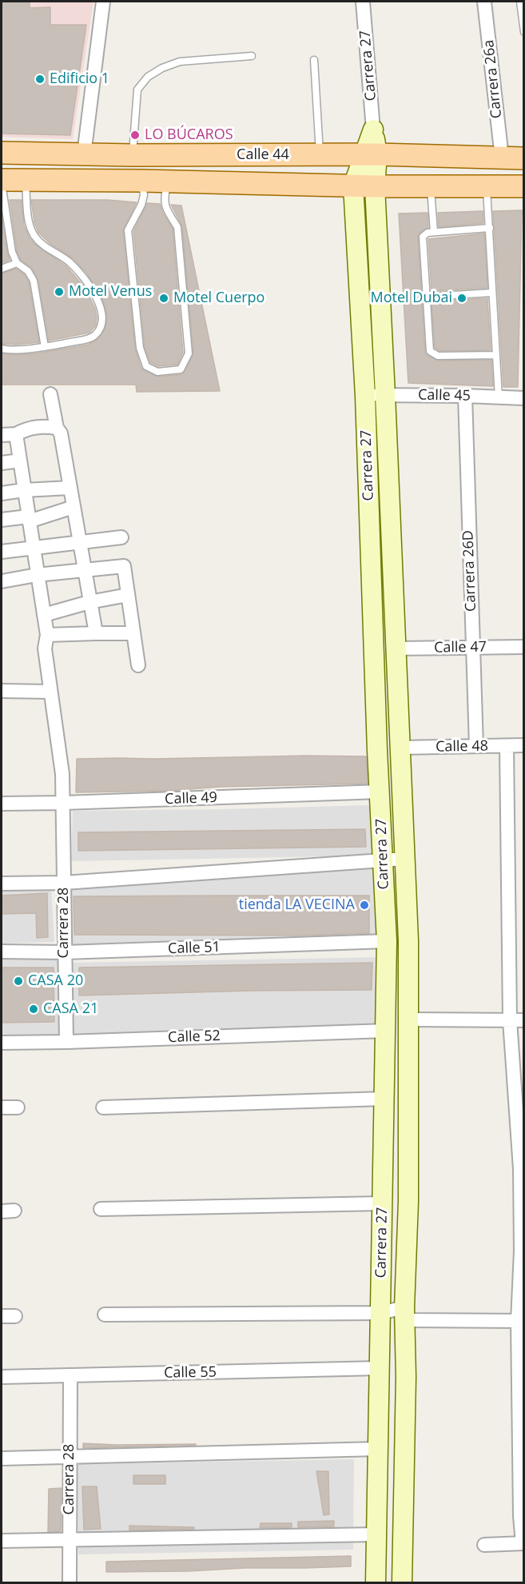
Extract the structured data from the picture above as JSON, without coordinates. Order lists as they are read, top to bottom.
{
  "streets": {
    "main road": ["Calle 44"],
    "street": [
      "Carrera 27",
      "Carrera 26a",
      "Calle 45",
      "Carrera 26D",
      "Calle 47",
      "Calle 48",
      "Calle 49",
      "Carrera 28",
      "Calle 51",
      "Calle 52",
      "Calle 55"
    ]
  },
  "crossings": [
    ["Carrera 27", "Calle 44"],
    ["Carrera 27", "Calle 45"],
    ["Carrera 27", "Calle 47"],
    ["Carrera 27", "Calle 48"],
    ["Carrera 27", "Calle 49"],
    ["Carrera 27", "Calle 51"],
    ["Carrera 27", "Calle 52"],
    ["Carrera 27", "Calle 55"],
    ["Carrera 26a", "Calle 44"],
    ["Calle 45", "Carrera 26D"],
    ["Carrera 26D", "Calle 47"],
    ["Carrera 26D", "Calle 48"],
    ["Calle 49", "Carrera 28"],
    ["Carrera 28", "Calle 51"],
    ["Carrera 28", "Calle 52"],
    ["Carrera 28", "Calle 55"]
  ],
  "places": [
    "Edificio 1",
    "LO BÚCAROS",
    "Motel Venus",
    "Motel Cuerpo",
    "Motel Dubai",
    "tienda LA VECINA",
    "CASA 20",
    "CASA 21"
  ]
}
